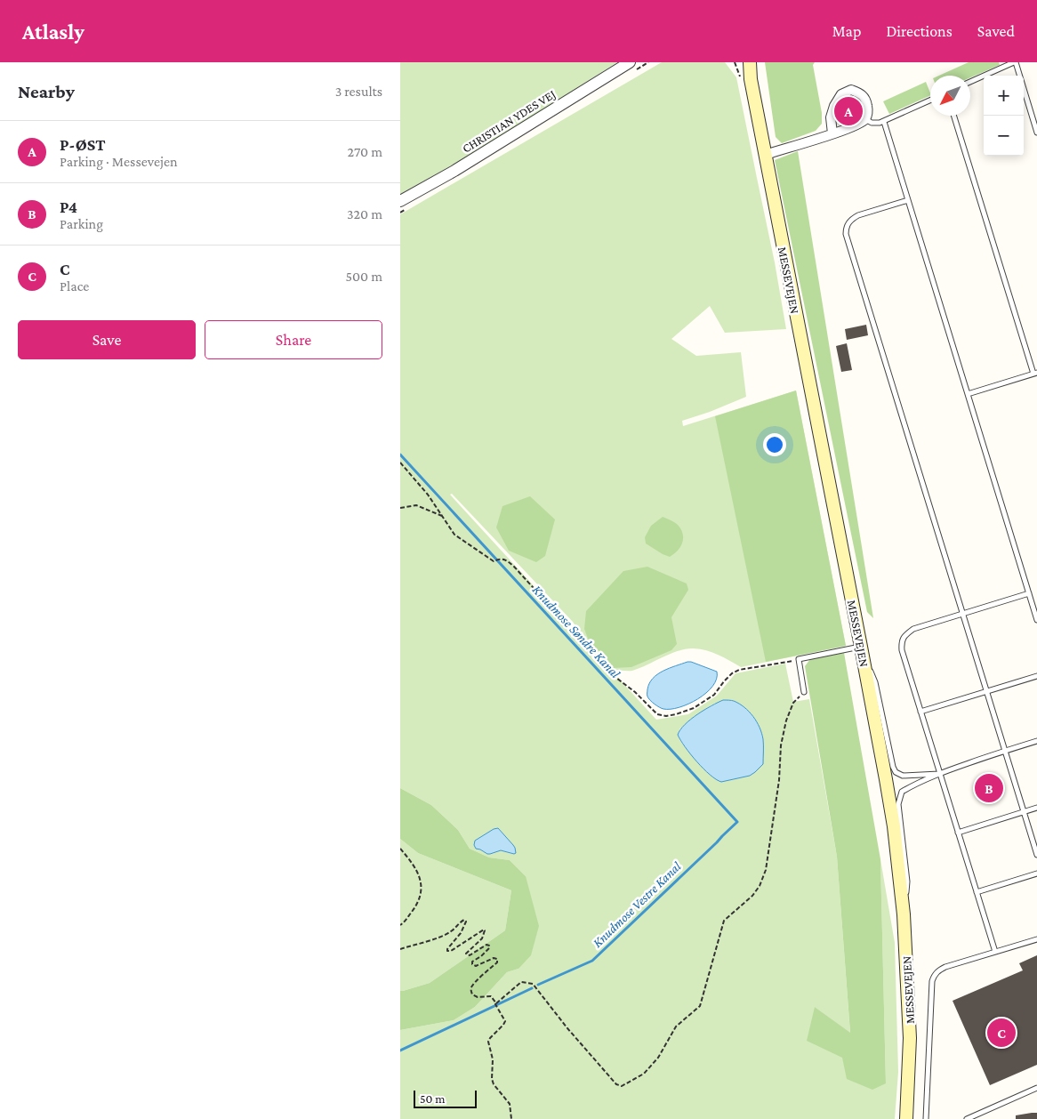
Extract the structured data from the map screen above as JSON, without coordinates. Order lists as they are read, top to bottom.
{
  "streets": {
    "main road": ["MESSEVEJEN"],
    "street": ["CHRISTIAN YDES VEJ"]
  },
  "water": ["Knudmose Søndre Kanal", "Knudmose Vestre Kanal"],
  "scale_bar": "50 m",
  "north": "bottom left",
  "page": {
    "header": "Atlasly",
    "nav": ["Map", "Directions", "Saved"],
    "heading": ["Nearby", "3 results"],
    "map_buttons": ["+", "−"],
    "pins": ["A", "B", "C"],
    "list": [
      {
        "mark": "A",
        "name": "P-ØST",
        "note": "Parking · Messevejen",
        "value": "270 m"
      },
      {
        "mark": "B",
        "name": "P4",
        "note": "Parking",
        "value": "320 m"
      },
      {
        "mark": "C",
        "name": "C",
        "note": "Place",
        "value": "500 m"
      }
    ],
    "buttons": ["Save", "Share"],
    "scale": "50 m"
  }
}
